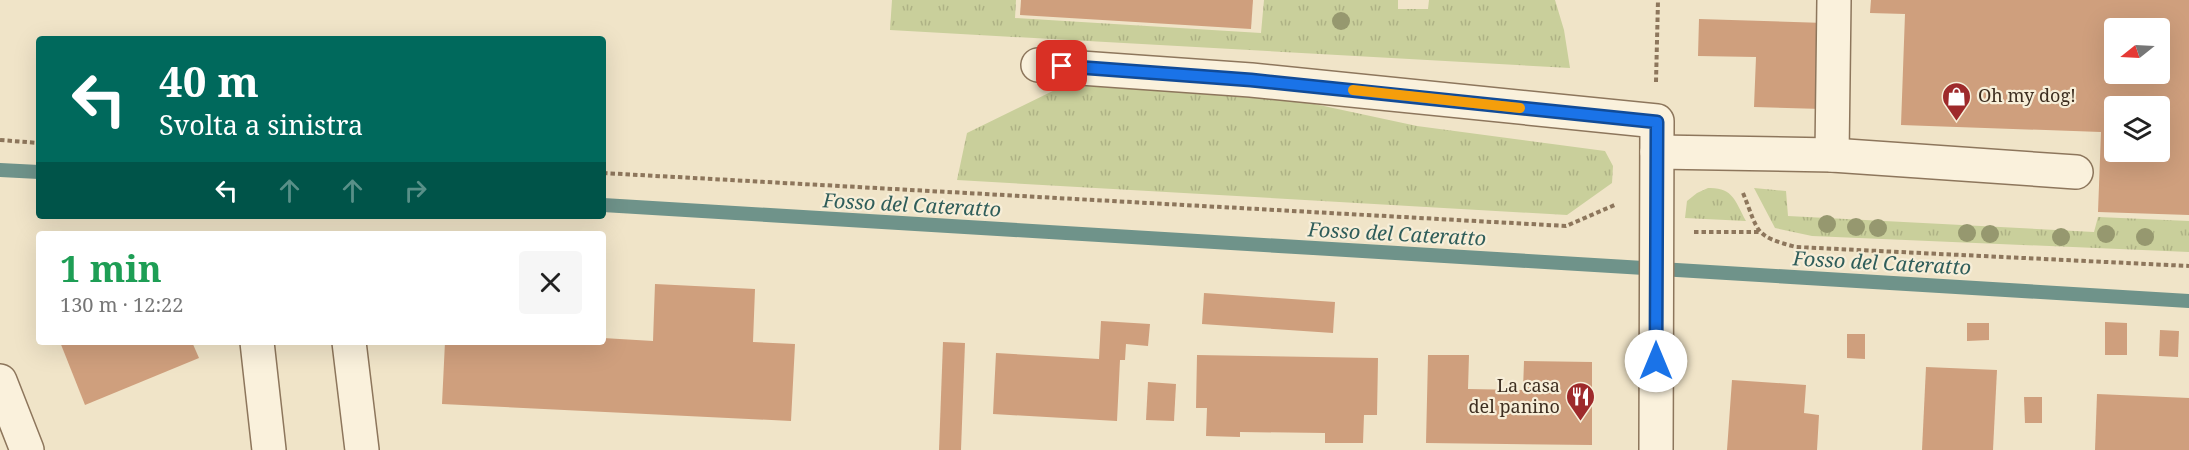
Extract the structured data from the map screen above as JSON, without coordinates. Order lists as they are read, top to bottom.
{
  "water": ["Fosso del Cateratto"],
  "places": {
    "shop": ["Oh my dog!"],
    "restaurant": ["La casa del panino"]
  },
  "north": "left",
  "page": {
    "turn": ["40 m", "Svolta a sinistra"],
    "heading": ["1 min", "130 m · 12:22"]
  }
}
